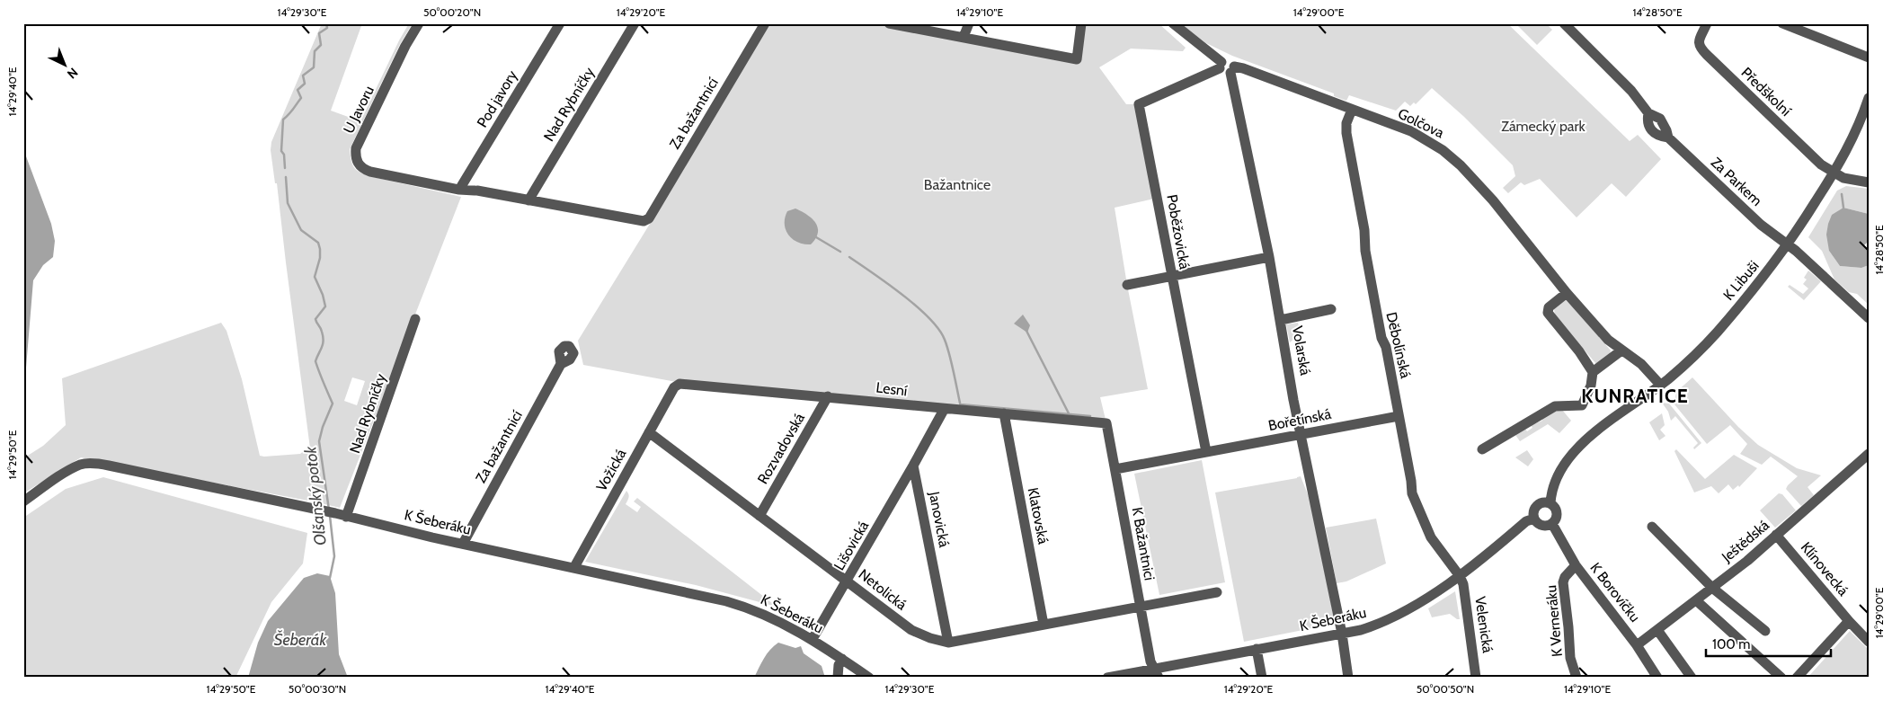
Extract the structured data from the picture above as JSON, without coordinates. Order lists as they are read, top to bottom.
{
  "streets": {
    "street": [
      "Předškolní",
      "Pod javory",
      "Nad Rybníčky",
      "U Javoru",
      "Za bažantnicí",
      "Golčova",
      "Za Parkem",
      "Poběžovická",
      "K Libuši",
      "Děbolínská",
      "Volarská",
      "Lesní",
      "Bořetínská",
      "Rozvadovská",
      "Vožická",
      "Klatovská",
      "Janovická",
      "K Šeberáku",
      "Ještědská",
      "K Bažantnici",
      "Lišovická",
      "Klínovecká",
      "Netolická",
      "K Borovíčku",
      "K Verneráku",
      "Velenická"
    ]
  },
  "crossings": [
    ["Předškolní", "K Libuši"],
    ["Pod javory", "U Javoru"],
    ["Nad Rybníčky", "Za bažantnicí"],
    ["Nad Rybníčky", "K Šeberáku"],
    ["Za bažantnicí", "K Šeberáku"],
    ["Golčova", "Poběžovická"],
    ["Golčova", "Děbolínská"],
    ["Golčova", "Volarská"],
    ["Za Parkem", "K Libuši"],
    ["Poběžovická", "Bořetínská"],
    ["K Libuši", "K Šeberáku"],
    ["K Libuši", "K Borovíčku"],
    ["Děbolínská", "Bořetínská"],
    ["Děbolínská", "K Šeberáku"],
    ["Děbolínská", "Velenická"],
    ["Volarská", "Bořetínská"],
    ["Volarská", "K Šeberáku"],
    ["Lesní", "Rozvadovská"],
    ["Lesní", "Vožická"],
    ["Lesní", "Klatovská"],
    ["Lesní", "K Bažantnici"],
    ["Bořetínská", "K Bažantnici"],
    ["Rozvadovská", "Netolická"],
    ["Vožická", "K Šeberáku"],
    ["Vožická", "Netolická"],
    ["Klatovská", "Netolická"],
    ["Janovická", "Lišovická"],
    ["Janovická", "Netolická"],
    ["K Šeberáku", "K Bažantnici"],
    ["K Šeberáku", "Lišovická"],
    ["K Šeberáku", "K Borovíčku"],
    ["K Šeberáku", "Velenická"],
    ["Ještědská", "Klínovecká"],
    ["Ještědská", "K Borovíčku"],
    ["K Bažantnici", "Netolická"],
    ["Lišovická", "Netolická"],
    ["K Borovíčku", "K Verneráku"]
  ],
  "districts": ["KUNRATICE"],
  "water": ["Olšanský potok", "Šeberák"],
  "parks": ["Zámecký park", "Bažantnice"],
  "scale_bar": "100 m",
  "north": "bottom right",
  "coordinates": [
    "14°29'30\"E",
    "50°00'20\"N",
    "14°29'20\"E",
    "14°29'10\"E",
    "14°29'00\"E",
    "14°28'50\"E",
    "14°29'40\"E",
    "14°29'50\"E",
    "50°00'30\"N",
    "50°00'50\"N"
  ]
}
